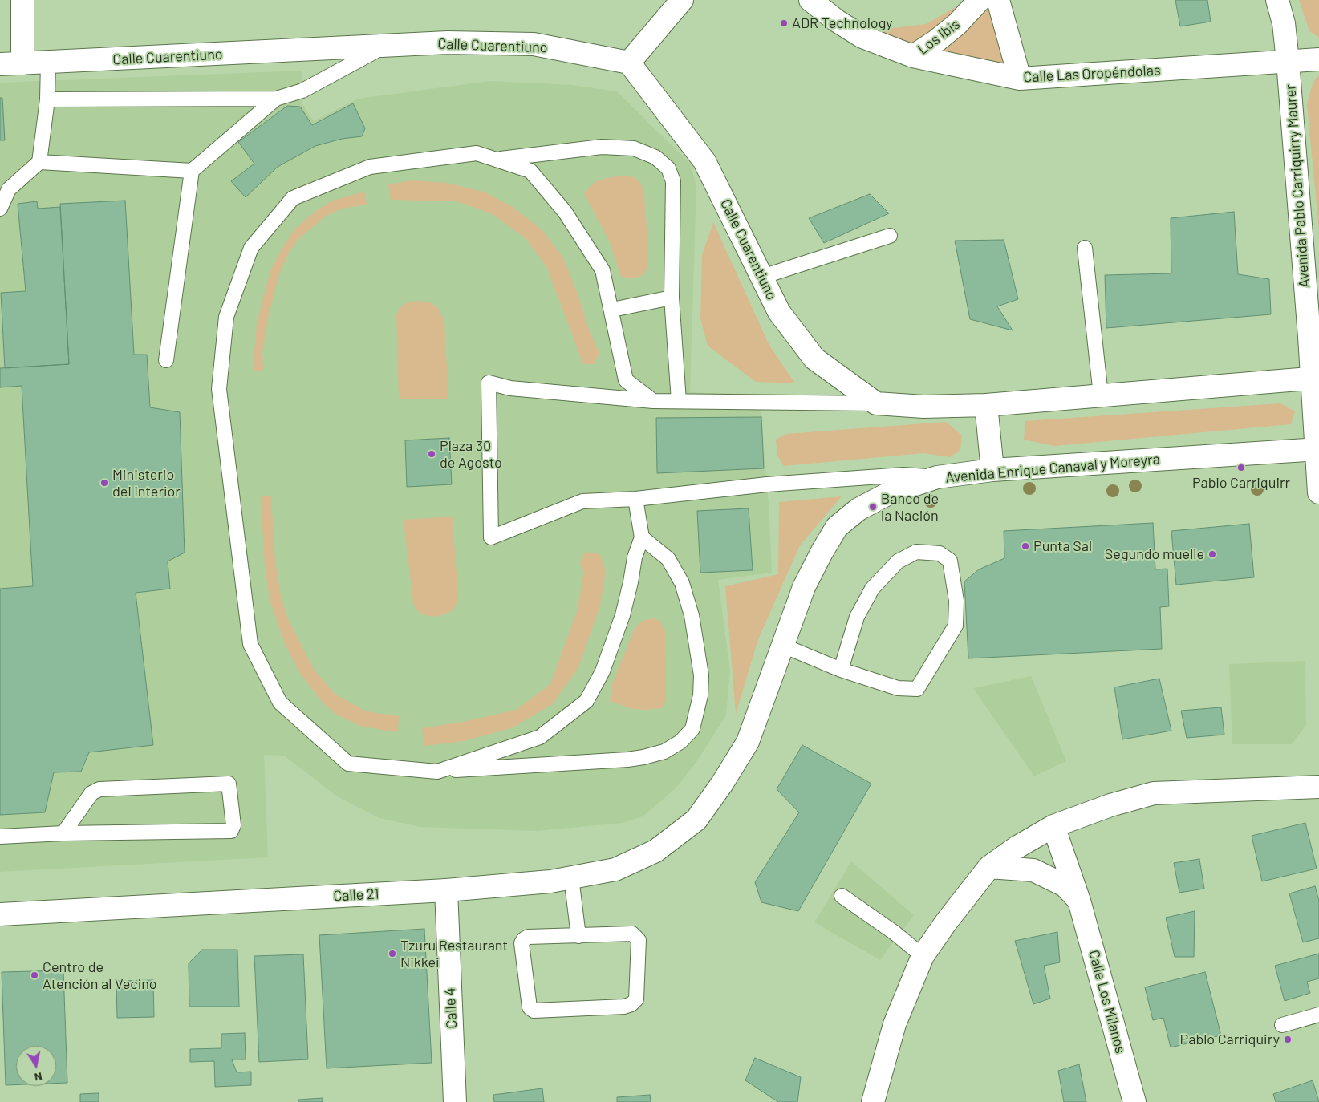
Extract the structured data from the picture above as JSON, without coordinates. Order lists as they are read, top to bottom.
{
  "streets": {
    "street": [
      "Los Ibis",
      "Calle Cuarentiuno",
      "Calle Las Oropéndolas",
      "Avenida Pablo Carriquirry Maurer",
      "Avenida Enrique Canaval y Moreyra",
      "Calle 21",
      "Calle Los Milanos",
      "Calle 4"
    ]
  },
  "crossings": [
    ["Los Ibis", "Calle Las Oropéndolas"],
    ["Calle Las Oropéndolas", "Avenida Pablo Carriquirry Maurer"],
    ["Avenida Pablo Carriquirry Maurer", "Avenida Enrique Canaval y Moreyra"],
    ["Avenida Enrique Canaval y Moreyra", "Calle 21"],
    ["Calle 21", "Calle 4"]
  ],
  "places": [
    "ADR Technology",
    "Plaza 30 de Agosto",
    "Pablo Carriquirr",
    "Ministerio del Interior",
    "Banco de la Nación",
    "Punta Sal",
    "Segundo muelle",
    "Tzuru Restaurant Nikkei",
    "Centro de Atención al Vecino",
    "Pablo Carriquiry"
  ],
  "north": "bottom"
}
